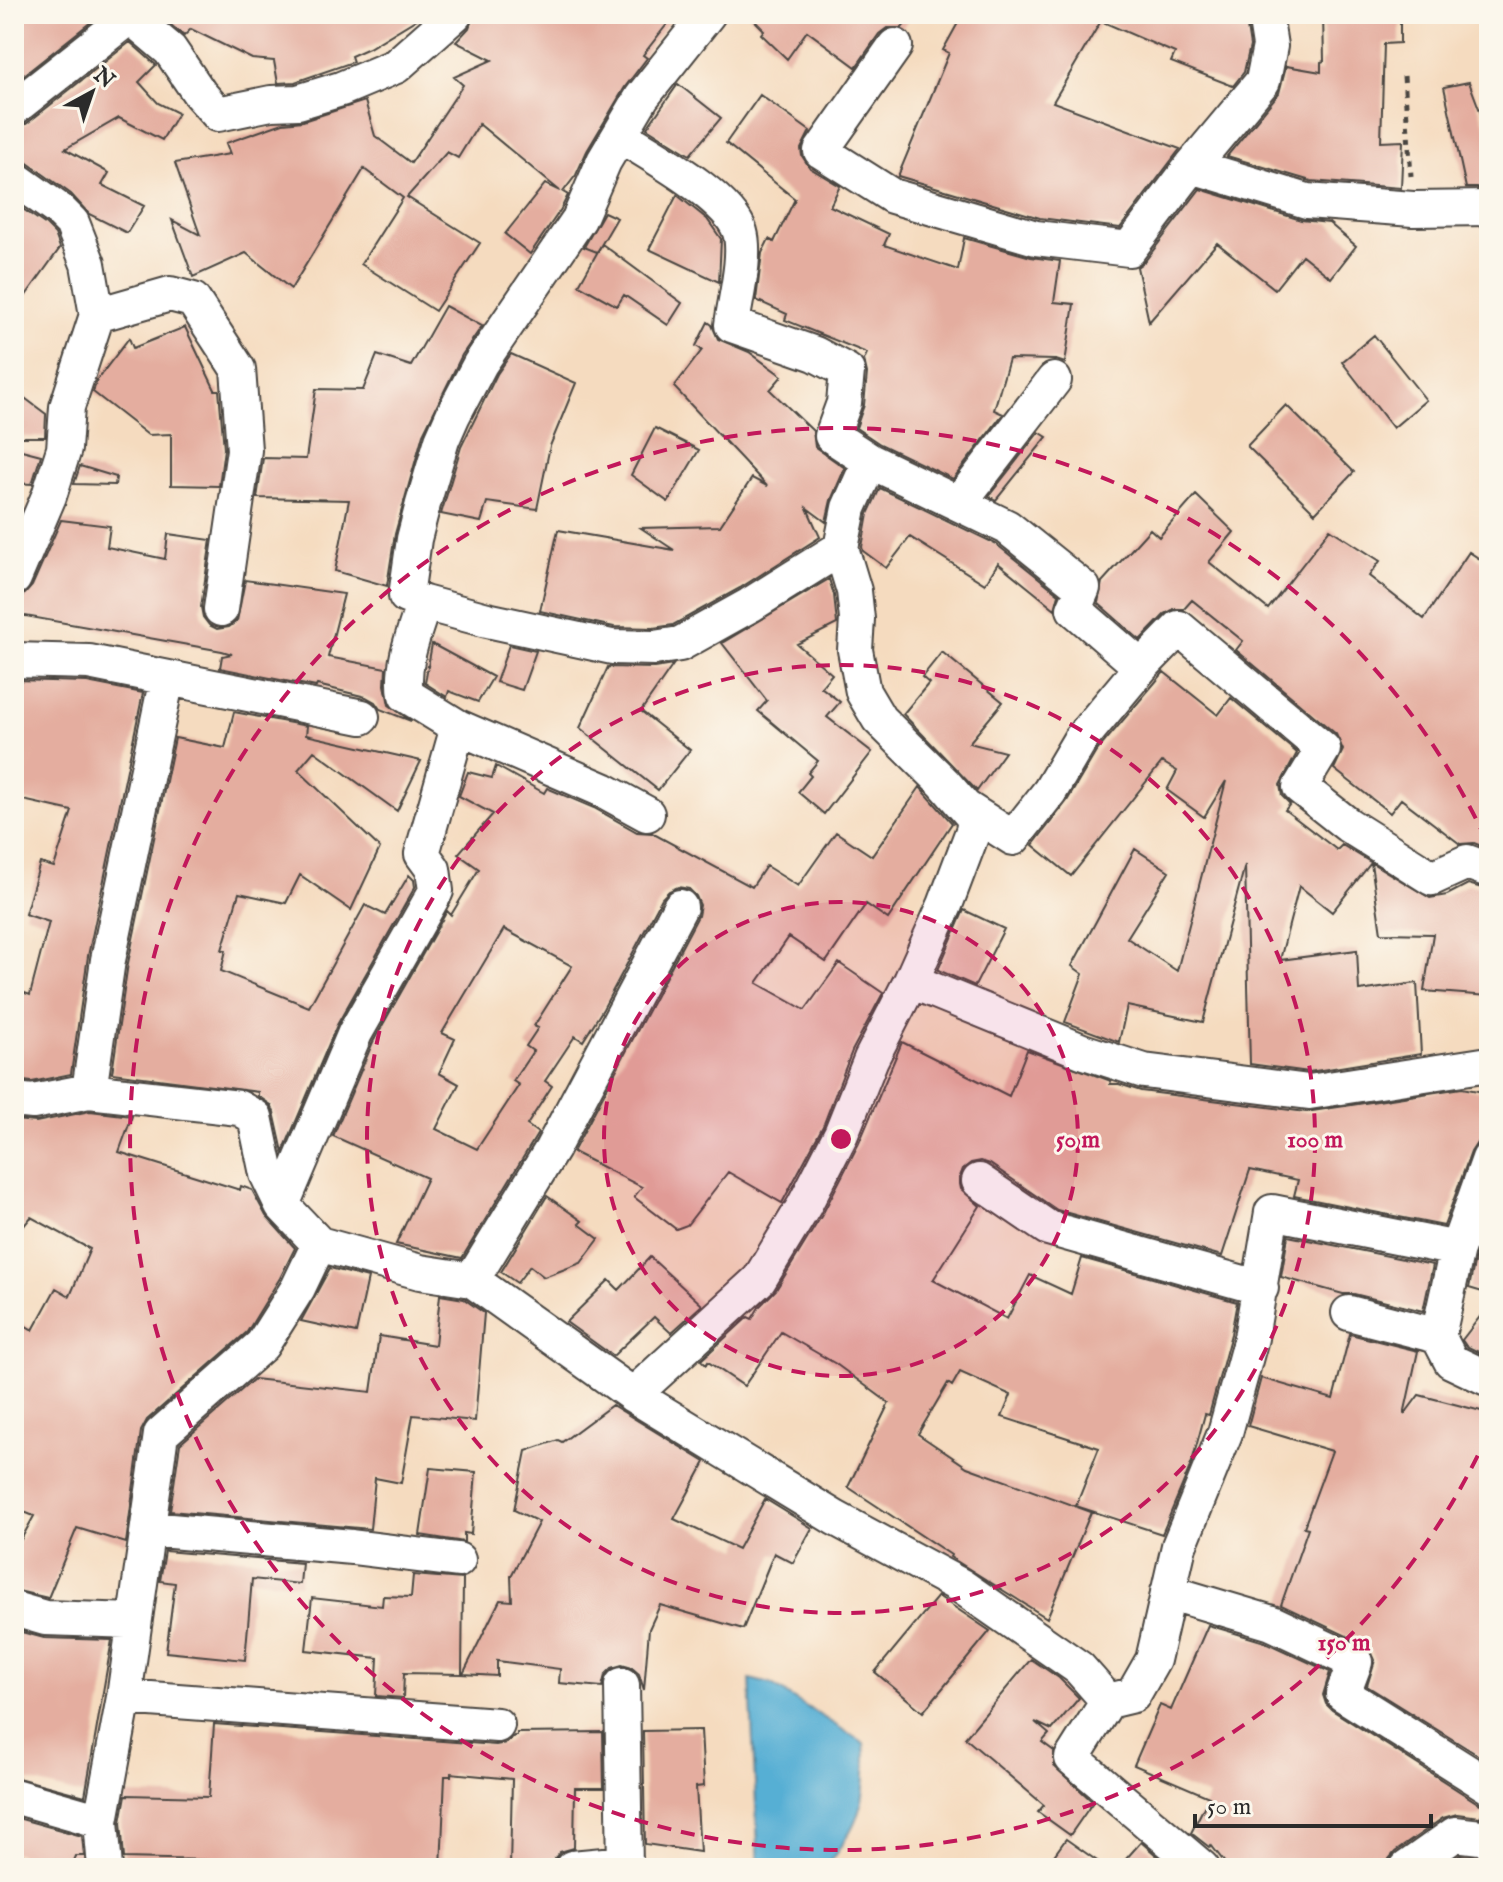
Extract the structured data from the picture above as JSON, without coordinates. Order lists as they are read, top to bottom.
{
  "scale_bar": "50 m",
  "north": "top right",
  "rings": ["50 m", "100 m", "150 m"]
}
